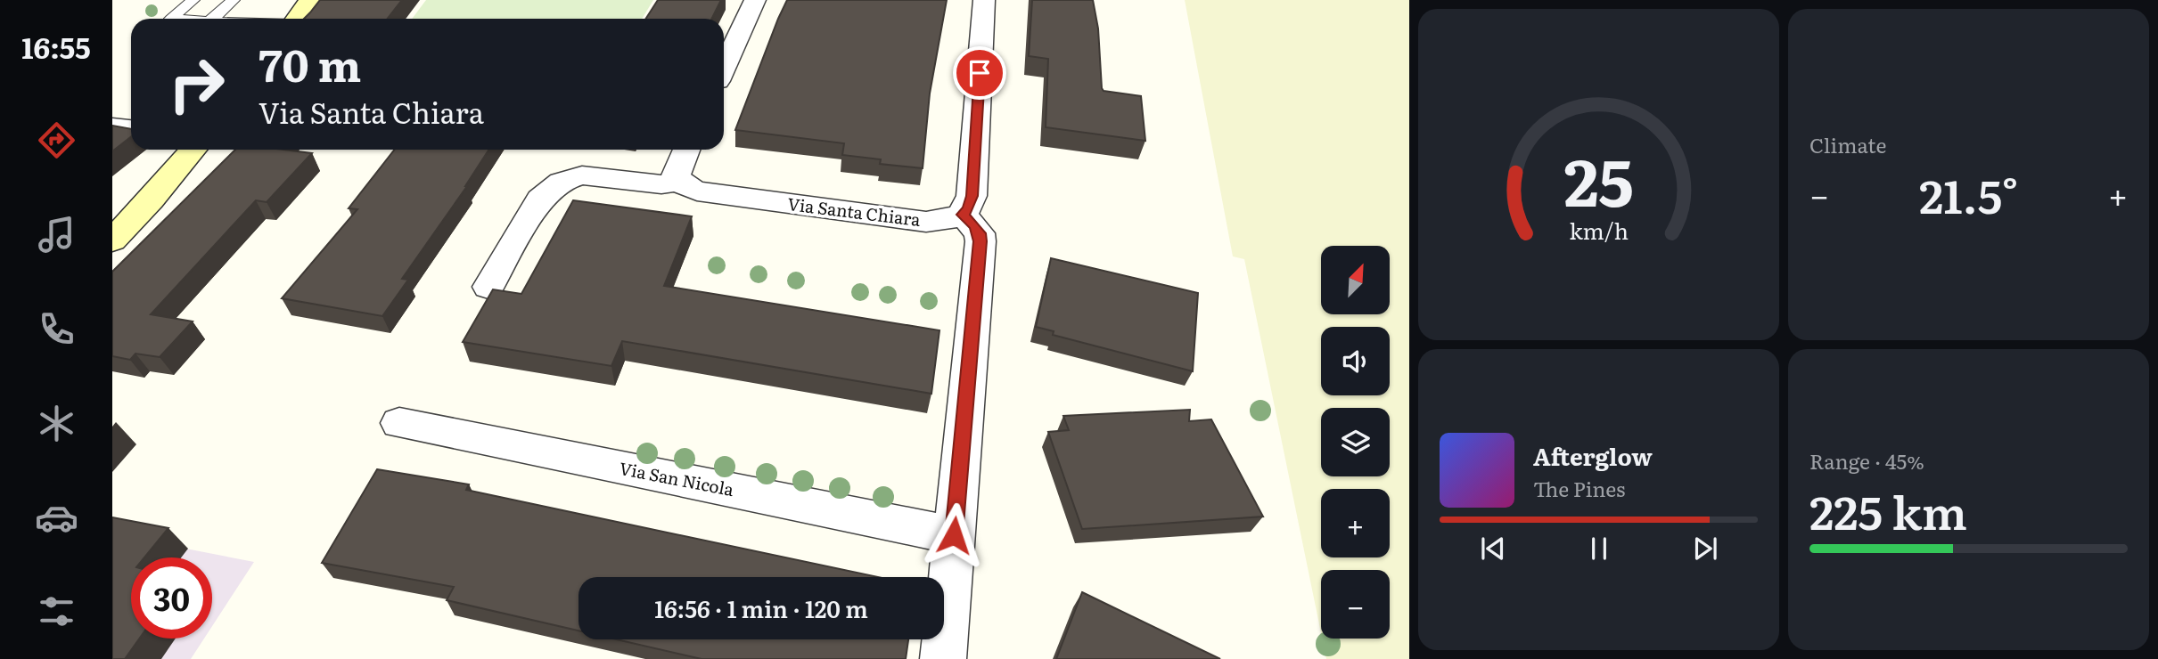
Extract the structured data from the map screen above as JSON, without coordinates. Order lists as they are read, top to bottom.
{
  "streets": {
    "street": ["Via Santa Chiara", "Via San Nicola"]
  },
  "north": "top right",
  "page": {
    "tabs": "16:55",
    "tile": [
      "Climate",
      ["Range · 45%", "225 km"]
    ],
    "turn": ["70 m", "Via Santa Chiara"],
    "heat": ["−", "21.5°", "+"],
    "map_buttons": ["+", "−"],
    "song": ["Afterglow", "The Pines"],
    "limit": "30",
    "trip": "16:56 · 1 min · 120 m",
    "gauge": ["25", "km/h"]
  }
}
